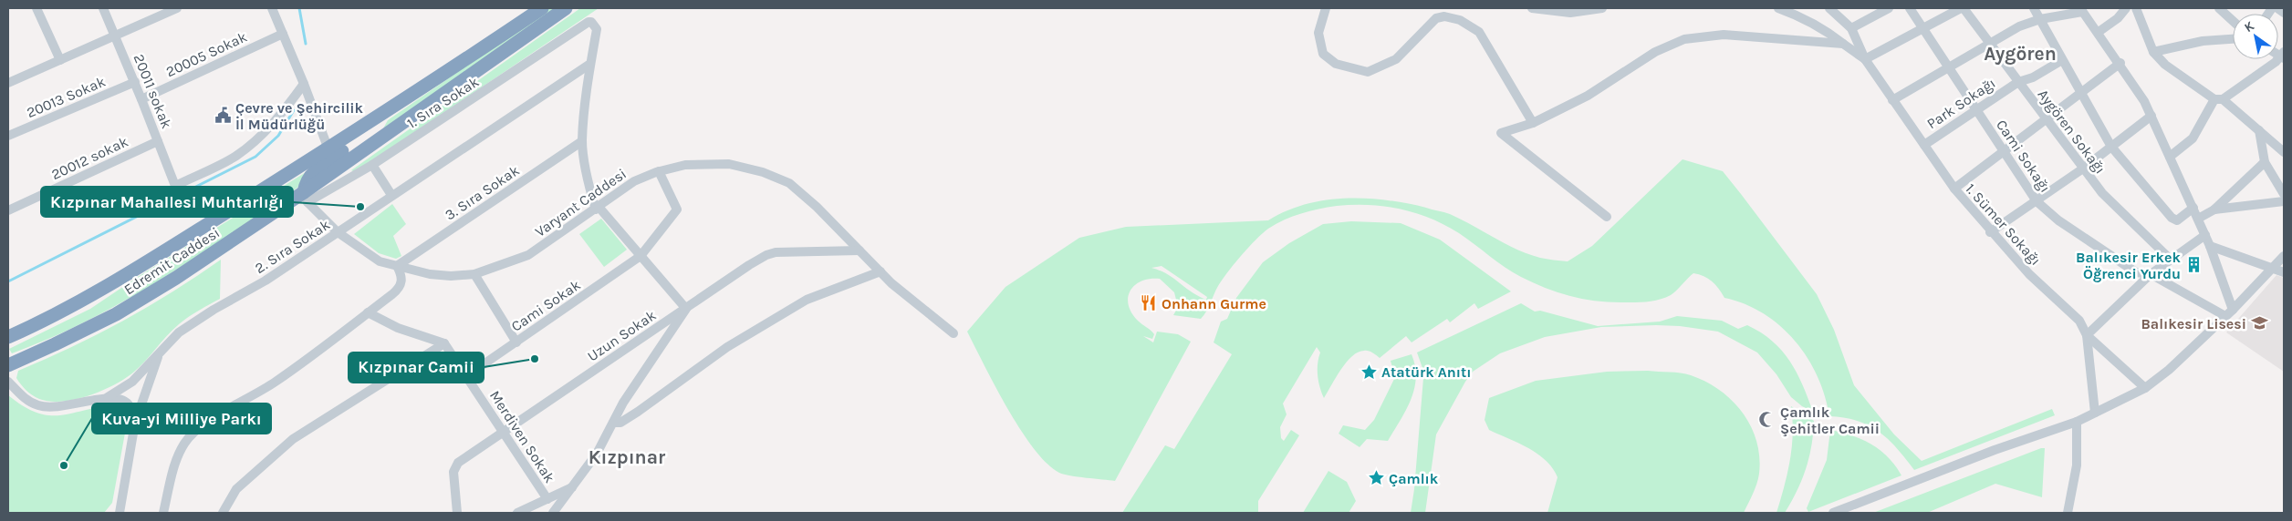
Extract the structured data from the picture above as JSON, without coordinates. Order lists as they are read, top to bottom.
{
  "streets": {
    "highway": ["Edremit Caddesi"],
    "street": [
      "20005 Sokak",
      "20011 sokak",
      "20013 Sokak",
      "1. Sıra Sokak",
      "Park Sokağı",
      "Aygören Sokağı",
      "Cami Sokağı",
      "20012 sokak",
      "3. Sıra Sokak",
      "Varyant Caddesi",
      "1. Sümer Sokağı",
      "2. Sıra Sokak",
      "Cami Sokak",
      "Uzun Sokak",
      "Merdiven Sokak"
    ]
  },
  "crossings": [
    ["20005 Sokak", "20011 sokak"],
    ["20011 sokak", "20013 Sokak"],
    ["20011 sokak", "20012 sokak"],
    ["1. Sıra Sokak", "Varyant Caddesi"],
    ["1. Sıra Sokak", "2. Sıra Sokak"],
    ["1. Sıra Sokak", "Edremit Caddesi"],
    ["Park Sokağı", "Aygören Sokağı"],
    ["Park Sokağı", "Cami Sokağı"],
    ["Park Sokağı", "1. Sümer Sokağı"],
    ["3. Sıra Sokak", "Varyant Caddesi"],
    ["Varyant Caddesi", "2. Sıra Sokak"],
    ["Varyant Caddesi", "Edremit Caddesi"],
    ["Varyant Caddesi", "Cami Sokak"],
    ["Varyant Caddesi", "Uzun Sokak"],
    ["Cami Sokak", "Merdiven Sokak"],
    ["Uzun Sokak", "Merdiven Sokak"]
  ],
  "districts": ["Aygören", "Kızpınar"],
  "places": {
    "public building": ["Çevre ve Şehircilik İl Müdürlüğü"],
    "other": ["Kızpınar Mahallesi Muhtarlığı", "Kızpınar Camii", "Kuva-yi Milliye Parkı"],
    "building": ["Balıkesir Erkek Öğrenci Yurdu"],
    "restaurant": ["Onhann Gurme"],
    "school or university": ["Balıkesir Lisesi"],
    "place": ["Atatürk Anıtı", "Çamlık"],
    "mosque": ["Çamlık Şehitler Camii"]
  },
  "north": "top left"
}
